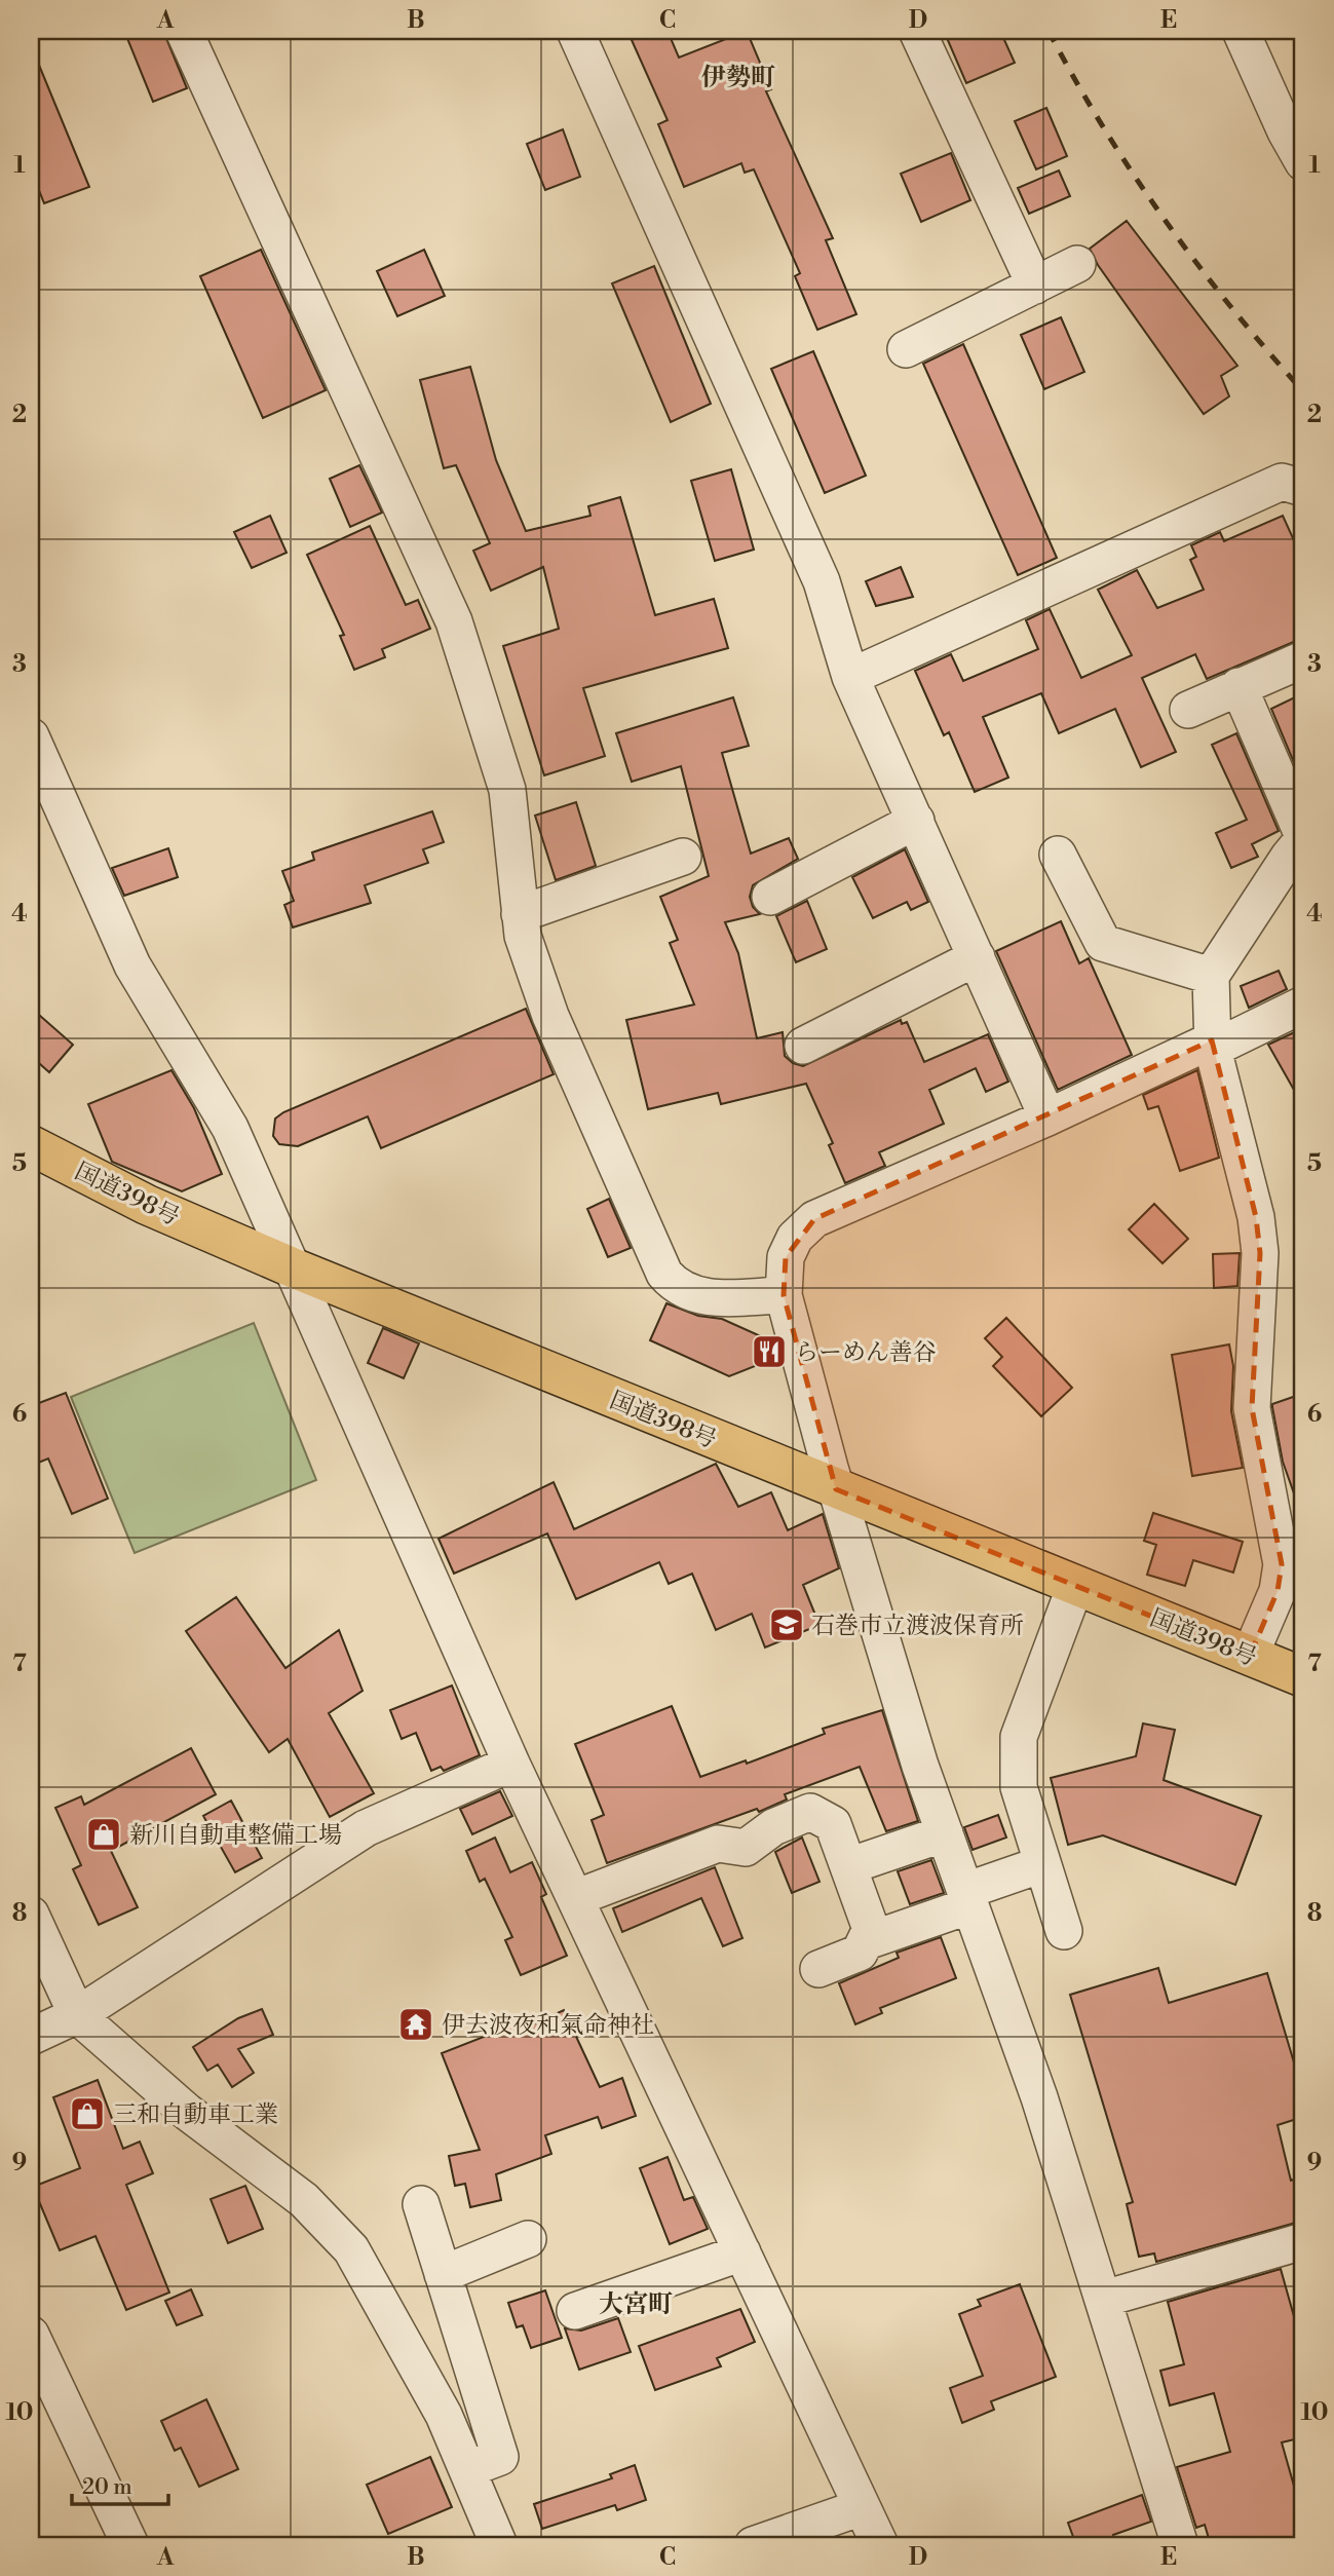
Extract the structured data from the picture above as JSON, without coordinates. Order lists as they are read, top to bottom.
{
  "streets": {
    "highway": ["国道398号"]
  },
  "districts": ["伊勢町", "大宮町"],
  "places": {
    "restaurant": ["らーめん善谷"],
    "school or university": ["石巻市立渡波保育所"],
    "shop": ["新川自動車整備工場", "三和自動車工業"],
    "temple": ["伊去波夜和氣命神社"]
  },
  "scale_bar": "20 m",
  "grid": {
    "columns": [
      "A",
      "B",
      "C",
      "D",
      "E"
    ],
    "rows": [
      "1",
      "2",
      "3",
      "4",
      "5",
      "6",
      "7",
      "8",
      "9",
      "10"
    ]
  }
}
